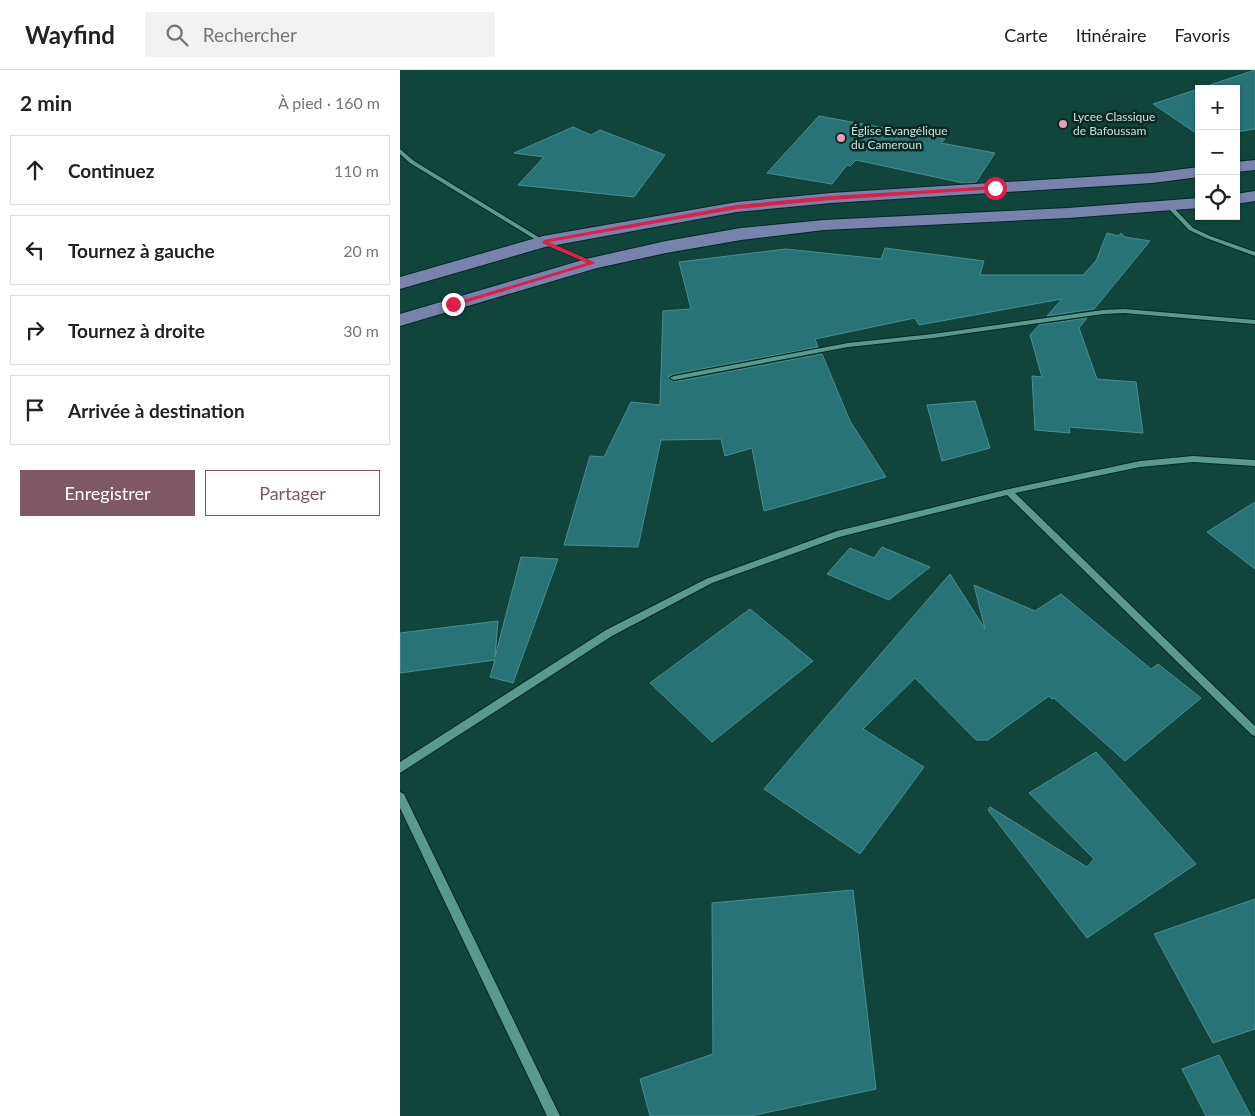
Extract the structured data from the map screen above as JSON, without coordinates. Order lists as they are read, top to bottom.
{
  "places": ["Lycee Classique de Bafoussam", "Église Evangélique du Cameroun"],
  "page": {
    "header": "Wayfind",
    "search": "Rechercher",
    "nav": ["Carte", "Itinéraire", "Favoris"],
    "heading": ["2 min", "À pied · 160 m"],
    "map_buttons": ["+", "−"],
    "list": [
      ["Continuez", "110 m"],
      ["Tournez à gauche", "20 m"],
      ["Tournez à droite", "30 m"],
      "Arrivée à destination"
    ],
    "buttons": ["Enregistrer", "Partager"]
  }
}
